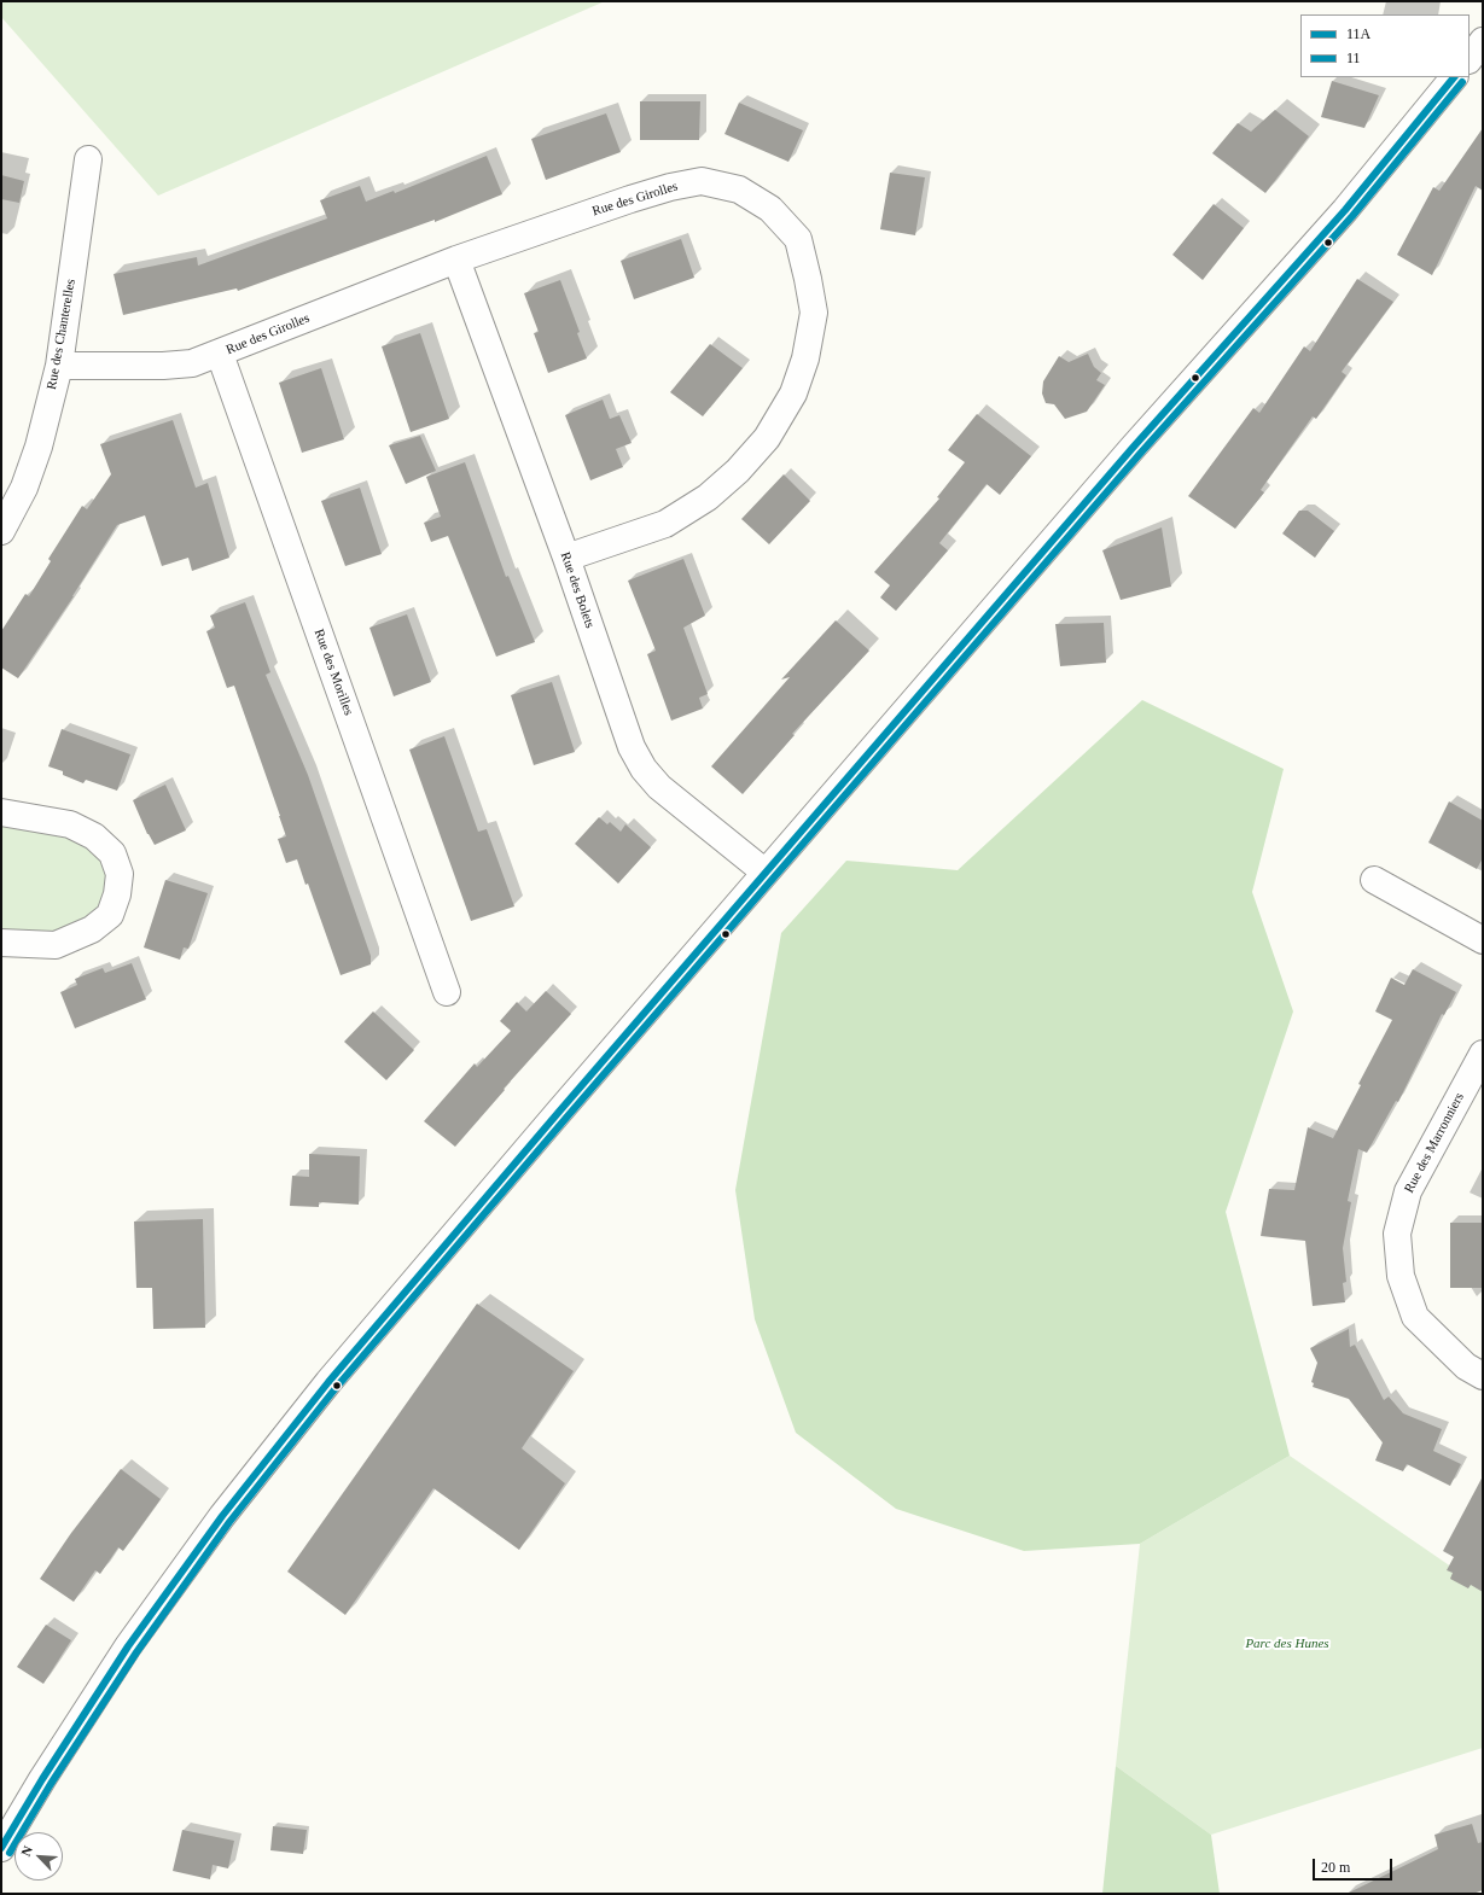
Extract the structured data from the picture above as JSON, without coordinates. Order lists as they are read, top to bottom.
{
  "streets": {
    "street": [
      "Rue des Girolles",
      "Rue des Chanterelles",
      "Rue des Bolets",
      "Rue des Morilles",
      "Rue des Marronniers"
    ]
  },
  "crossings": [
    ["Rue des Girolles", "Rue des Chanterelles"],
    ["Rue des Girolles", "Rue des Bolets"],
    ["Rue des Girolles", "Rue des Morilles"]
  ],
  "parks": ["Parc des Hunes"],
  "lines": ["transit line 11A", "transit line 11"],
  "legend": ["11A", "11"],
  "scale_bar": "20 m",
  "north": "top left"
}
